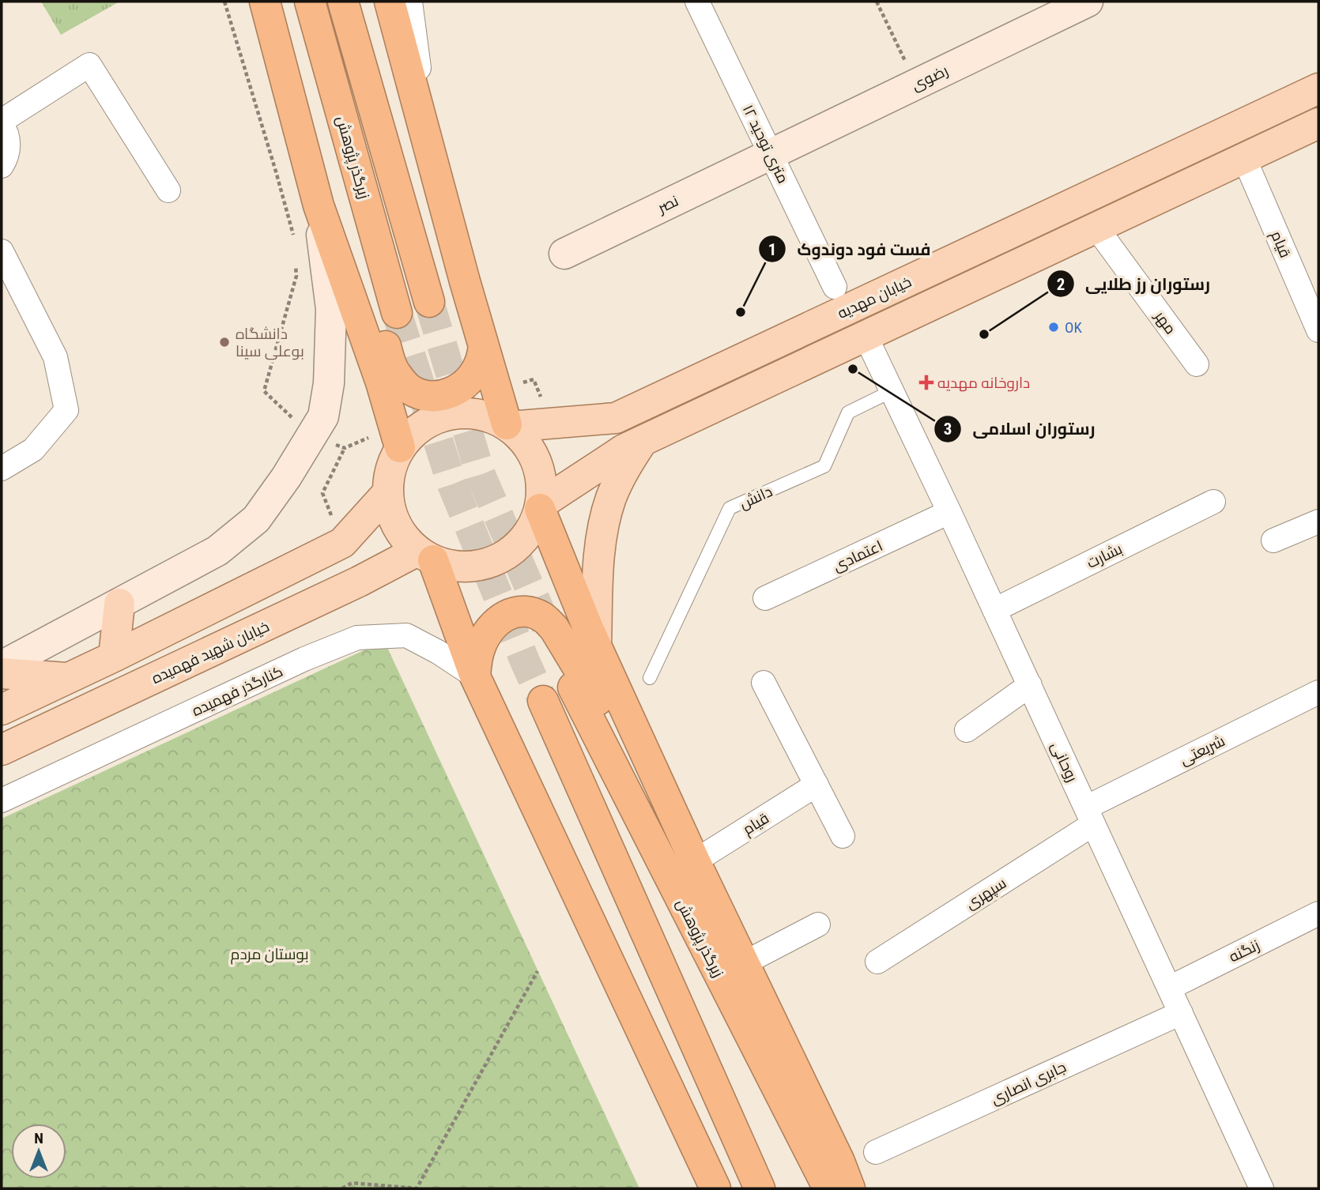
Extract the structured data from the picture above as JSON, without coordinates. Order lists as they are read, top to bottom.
{
  "streets": {
    "highway": ["زیرگذر پژوهش"],
    "main road": ["خیابان مهدیه", "خیابان شهید فهمیده"],
    "street": [
      "رضوی",
      "۱۲ متری توحید",
      "نصر",
      "قیام",
      "مهر",
      "اعتمادی",
      "بشارت",
      "کنارگذر فهمیده",
      "شریعتی",
      "روحانی",
      "سپهری",
      "زنگنه",
      "جابری انصاری"
    ],
    "lane": ["دانش"]
  },
  "crossings": [
    ["رضوی", "۱۲ متری توحید"],
    ["رضوی", "نصر"],
    ["۱۲ متری توحید", "نصر"],
    ["قیام", "خیابان مهدیه"],
    ["خیابان مهدیه", "مهر"],
    ["خیابان مهدیه", "خیابان شهید فهمیده"],
    ["خیابان مهدیه", "روحانی"],
    ["دانش", "روحانی"],
    ["اعتمادی", "روحانی"],
    ["بشارت", "روحانی"],
    ["شریعتی", "روحانی"],
    ["شریعتی", "سپهری"],
    ["روحانی", "سپهری"],
    ["روحانی", "زنگنه"],
    ["روحانی", "جابری انصاری"]
  ],
  "parks": ["بوستان مردم"],
  "places": {
    "other": [
      "فست فود دوندوک",
      "OK",
      "رستوران رز طلایی",
      "دانشگاه بوعلی سینا",
      "رستوران اسلامی"
    ],
    "health": ["داروخانه مهدیه"]
  },
  "north": "top"
}
